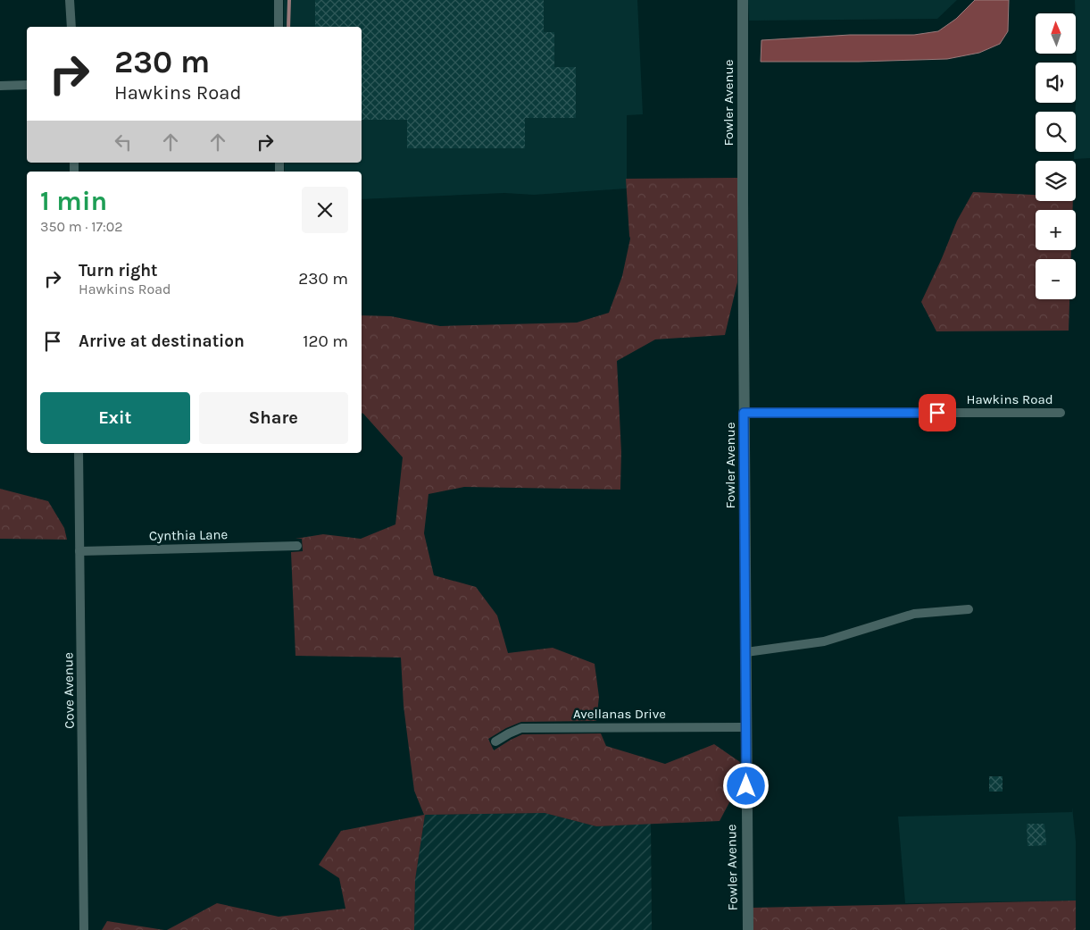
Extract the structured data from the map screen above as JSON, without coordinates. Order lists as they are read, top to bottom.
{
  "streets": {
    "street": [
      "Fowler Avenue",
      "Hawkins Road",
      "Cynthia Lane",
      "Cove Avenue",
      "Avellanas Drive"
    ]
  },
  "crossings": [
    ["Fowler Avenue", "Hawkins Road"],
    ["Fowler Avenue", "Avellanas Drive"],
    ["Cynthia Lane", "Cove Avenue"]
  ],
  "north": "top",
  "page": {
    "map_buttons": ["+", "−"],
    "turn": ["230 m", "Hawkins Road"],
    "heading": ["1 min", "350 m · 17:02"],
    "list": [
      {
        "name": "Turn right",
        "note": "Hawkins Road",
        "value": "230 m"
      },
      {
        "name": "Arrive at destination",
        "value": "120 m"
      }
    ],
    "buttons": ["Exit", "Share"]
  }
}
